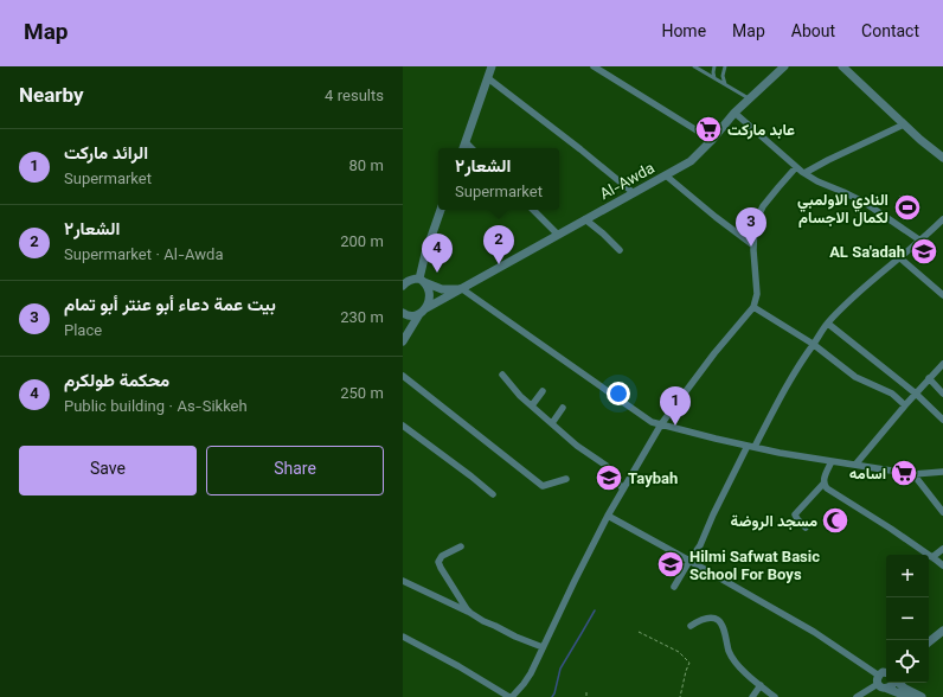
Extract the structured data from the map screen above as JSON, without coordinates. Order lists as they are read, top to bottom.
{
  "streets": {
    "street": ["Al-Awda"]
  },
  "places": {
    "supermarket": ["عابد ماركت", "اسامه"],
    "sports": ["النادي الاولمبي لكمال الاجسام"],
    "school or university": ["AL Sa'adah", "Taybah", "Hilmi Safwat Basic School For Boys"],
    "mosque": ["مسجد الروضة"]
  },
  "page": {
    "header": "Map",
    "nav": [
      "Home",
      "Map",
      "About",
      "Contact"
    ],
    "heading": ["Nearby", "4 results"],
    "list": [
      {
        "mark": "1",
        "name": "الرائد ماركت",
        "note": "Supermarket",
        "value": "80 m"
      },
      {
        "mark": "2",
        "name": "الشعار٢",
        "note": "Supermarket · Al-Awda",
        "value": "200 m"
      },
      {
        "mark": "3",
        "name": "بيت عمة دعاء أبو عنتر أبو تمام",
        "note": "Place",
        "value": "230 m"
      },
      {
        "mark": "4",
        "name": "محكمة طولكرم",
        "note": "Public building · As-Sikkeh",
        "value": "250 m"
      }
    ],
    "popup": ["الشعار٢", "Supermarket"],
    "pins": [
      "3",
      "2",
      "4",
      "1"
    ],
    "buttons": ["Save", "Share"],
    "map_buttons": ["+", "−"]
  }
}
